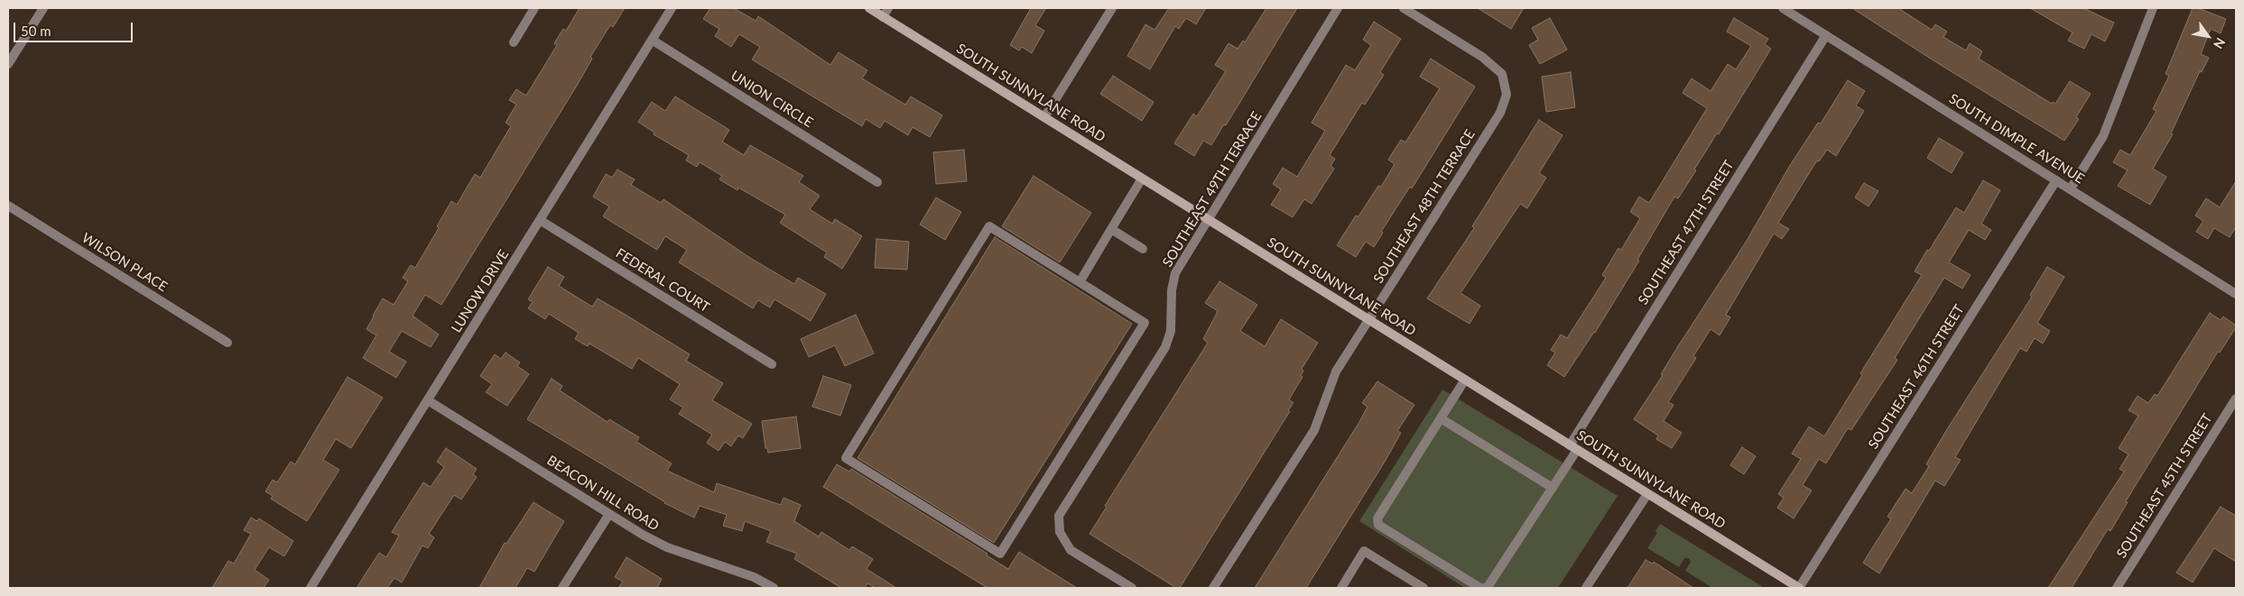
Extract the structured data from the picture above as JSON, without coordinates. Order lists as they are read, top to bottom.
{
  "streets": {
    "main road": ["SOUTH SUNNYLANE ROAD"],
    "street": [
      "UNION CIRCLE",
      "SOUTH DIMPLE AVENUE",
      "SOUTHEAST 49TH TERRACE",
      "SOUTHEAST 48TH TERRACE",
      "SOUTHEAST 47TH STREET",
      "WILSON PLACE",
      "FEDERAL COURT",
      "LUNOW DRIVE",
      "SOUTHEAST 46TH STREET",
      "SOUTHEAST 45TH STREET",
      "BEACON HILL ROAD"
    ]
  },
  "crossings": [
    ["SOUTH SUNNYLANE ROAD", "SOUTHEAST 49TH TERRACE"],
    ["SOUTH SUNNYLANE ROAD", "SOUTHEAST 48TH TERRACE"],
    ["SOUTH SUNNYLANE ROAD", "SOUTHEAST 47TH STREET"],
    ["SOUTH SUNNYLANE ROAD", "SOUTHEAST 46TH STREET"],
    ["UNION CIRCLE", "LUNOW DRIVE"],
    ["SOUTH DIMPLE AVENUE", "SOUTHEAST 47TH STREET"],
    ["SOUTH DIMPLE AVENUE", "SOUTHEAST 46TH STREET"],
    ["FEDERAL COURT", "LUNOW DRIVE"],
    ["LUNOW DRIVE", "BEACON HILL ROAD"]
  ],
  "scale_bar": "50 m",
  "north": "bottom right"
}
